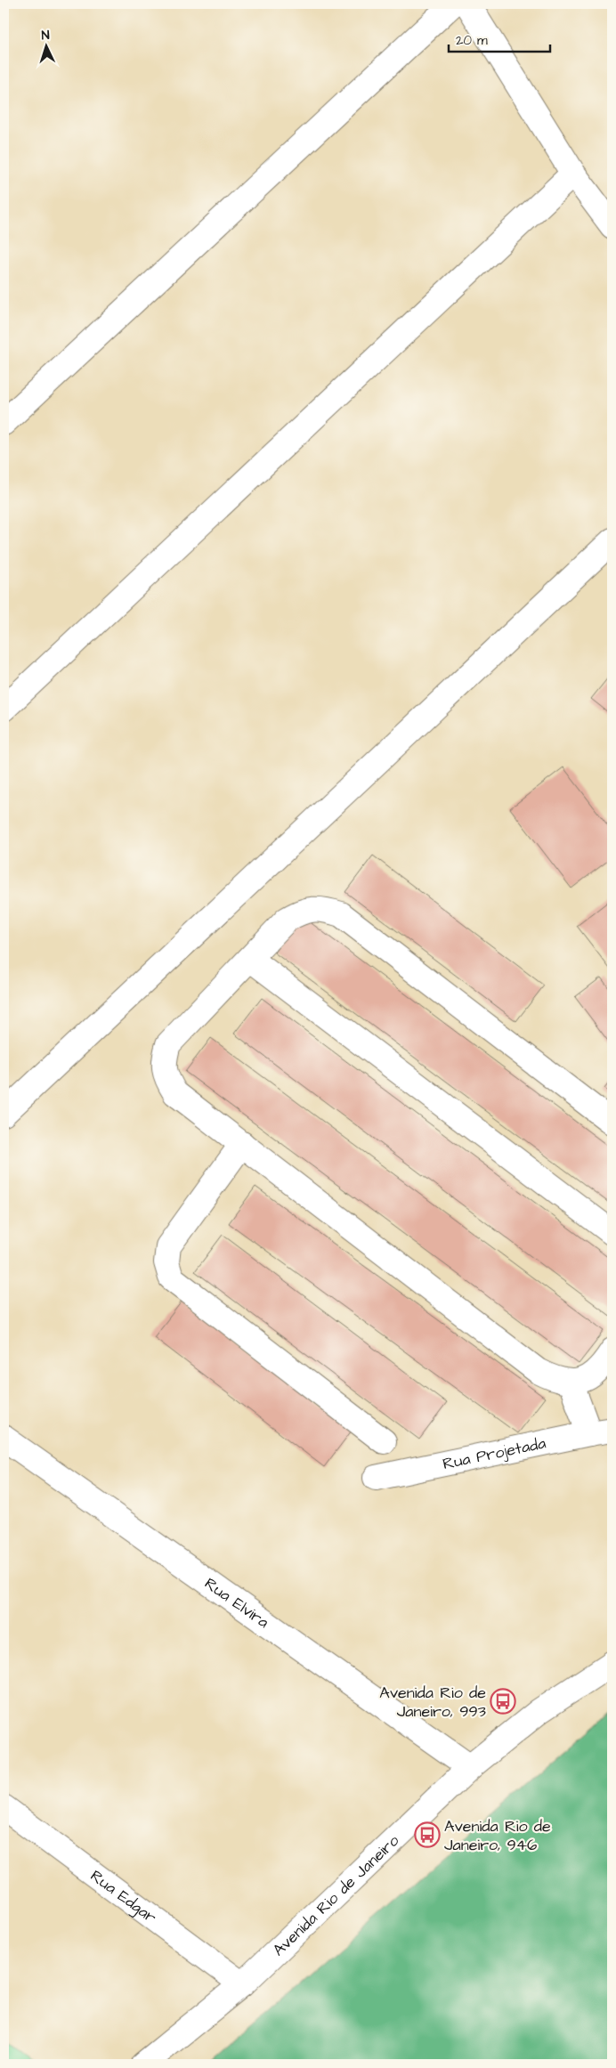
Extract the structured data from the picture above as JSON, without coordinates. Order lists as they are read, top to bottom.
{
  "streets": {
    "street": [
      "Rua Projetada",
      "Rua Elvira",
      "Avenida Rio de Janeiro",
      "Rua Edgar"
    ]
  },
  "crossings": [
    ["Rua Elvira", "Avenida Rio de Janeiro"],
    ["Avenida Rio de Janeiro", "Rua Edgar"]
  ],
  "places": {
    "bus stop": ["Avenida Rio de Janeiro, 993", "Avenida Rio de Janeiro, 946"]
  },
  "scale_bar": "20 m",
  "north": "top"
}
